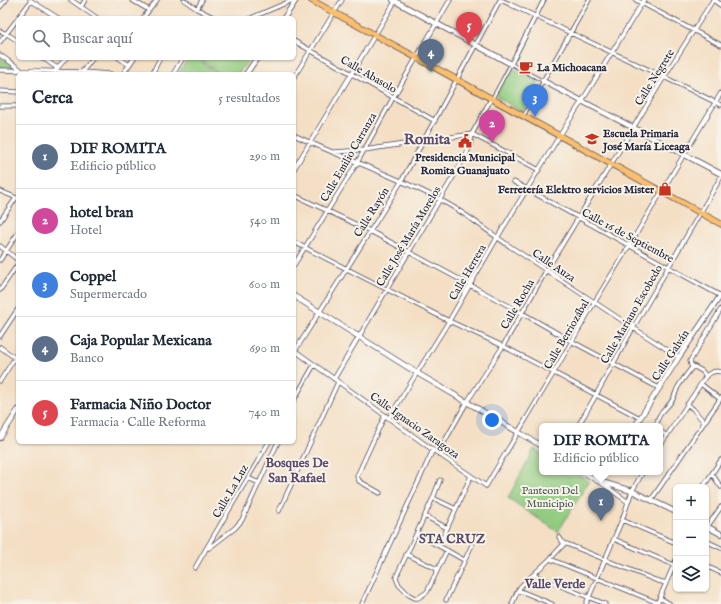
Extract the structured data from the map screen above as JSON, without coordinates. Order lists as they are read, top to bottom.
{
  "streets": {
    "street": [
      "Calle Abasolo",
      "Calle Negrete",
      "Calle Emilio Carranza",
      "Calle Rayón",
      "Calle 16 de Septiembre",
      "Calle José María Morelos",
      "Calle Auza",
      "Calle Herrera",
      "Calle Rocha",
      "Calle Mariano Escobedo",
      "Calle Berriozábal",
      "Calle Galván",
      "Calle Ignacio Zaragoza",
      "Calle La Luz"
    ]
  },
  "crossings": [
    ["Calle Abasolo", "Calle Emilio Carranza"],
    ["Calle Abasolo", "Calle Rayón"],
    ["Calle Negrete", "Calle Rocha"],
    ["Calle Emilio Carranza", "Calle Auza"],
    ["Calle Rayón", "Calle Auza"],
    ["Calle 16 de Septiembre", "Calle Herrera"],
    ["Calle 16 de Septiembre", "Calle Rocha"],
    ["Calle 16 de Septiembre", "Calle Mariano Escobedo"],
    ["Calle 16 de Septiembre", "Calle Berriozábal"],
    ["Calle 16 de Septiembre", "Calle Galván"],
    ["Calle José María Morelos", "Calle Auza"],
    ["Calle José María Morelos", "Calle Ignacio Zaragoza"],
    ["Calle Auza", "Calle Herrera"],
    ["Calle Auza", "Calle Rocha"],
    ["Calle Auza", "Calle Mariano Escobedo"],
    ["Calle Auza", "Calle Berriozábal"],
    ["Calle Auza", "Calle Galván"],
    ["Calle Herrera", "Calle Ignacio Zaragoza"],
    ["Calle Rocha", "Calle Ignacio Zaragoza"],
    ["Calle Berriozábal", "Calle Ignacio Zaragoza"]
  ],
  "districts": [
    "Romita",
    "Bosques De San Rafael",
    "STA CRUZ",
    "Valle Verde"
  ],
  "parks": ["Panteon Del Municipio"],
  "places": {
    "cafe": ["La Michoacana"],
    "school or university": ["Escuela Primaria José María Liceaga"],
    "public building": ["Presidencia Municipal Romita Guanajuato"],
    "shop": ["Ferretería Elektro servicios Mister"]
  },
  "page": {
    "pins": [
      "5",
      "4",
      "3",
      "2",
      "1"
    ],
    "search": "Buscar aquí",
    "heading": ["Cerca", "5 resultados"],
    "list": [
      {
        "mark": "1",
        "name": "DIF ROMITA",
        "note": "Edificio público",
        "value": "290 m"
      },
      {
        "mark": "2",
        "name": "hotel bran",
        "note": "Hotel",
        "value": "540 m"
      },
      {
        "mark": "3",
        "name": "Coppel",
        "note": "Supermercado",
        "value": "600 m"
      },
      {
        "mark": "4",
        "name": "Caja Popular Mexicana",
        "note": "Banco",
        "value": "690 m"
      },
      {
        "mark": "5",
        "name": "Farmacia Niño Doctor",
        "note": "Farmacia · Calle Reforma",
        "value": "740 m"
      }
    ],
    "popup": ["DIF ROMITA", "Edificio público"],
    "map_buttons": ["+", "−"]
  }
}
